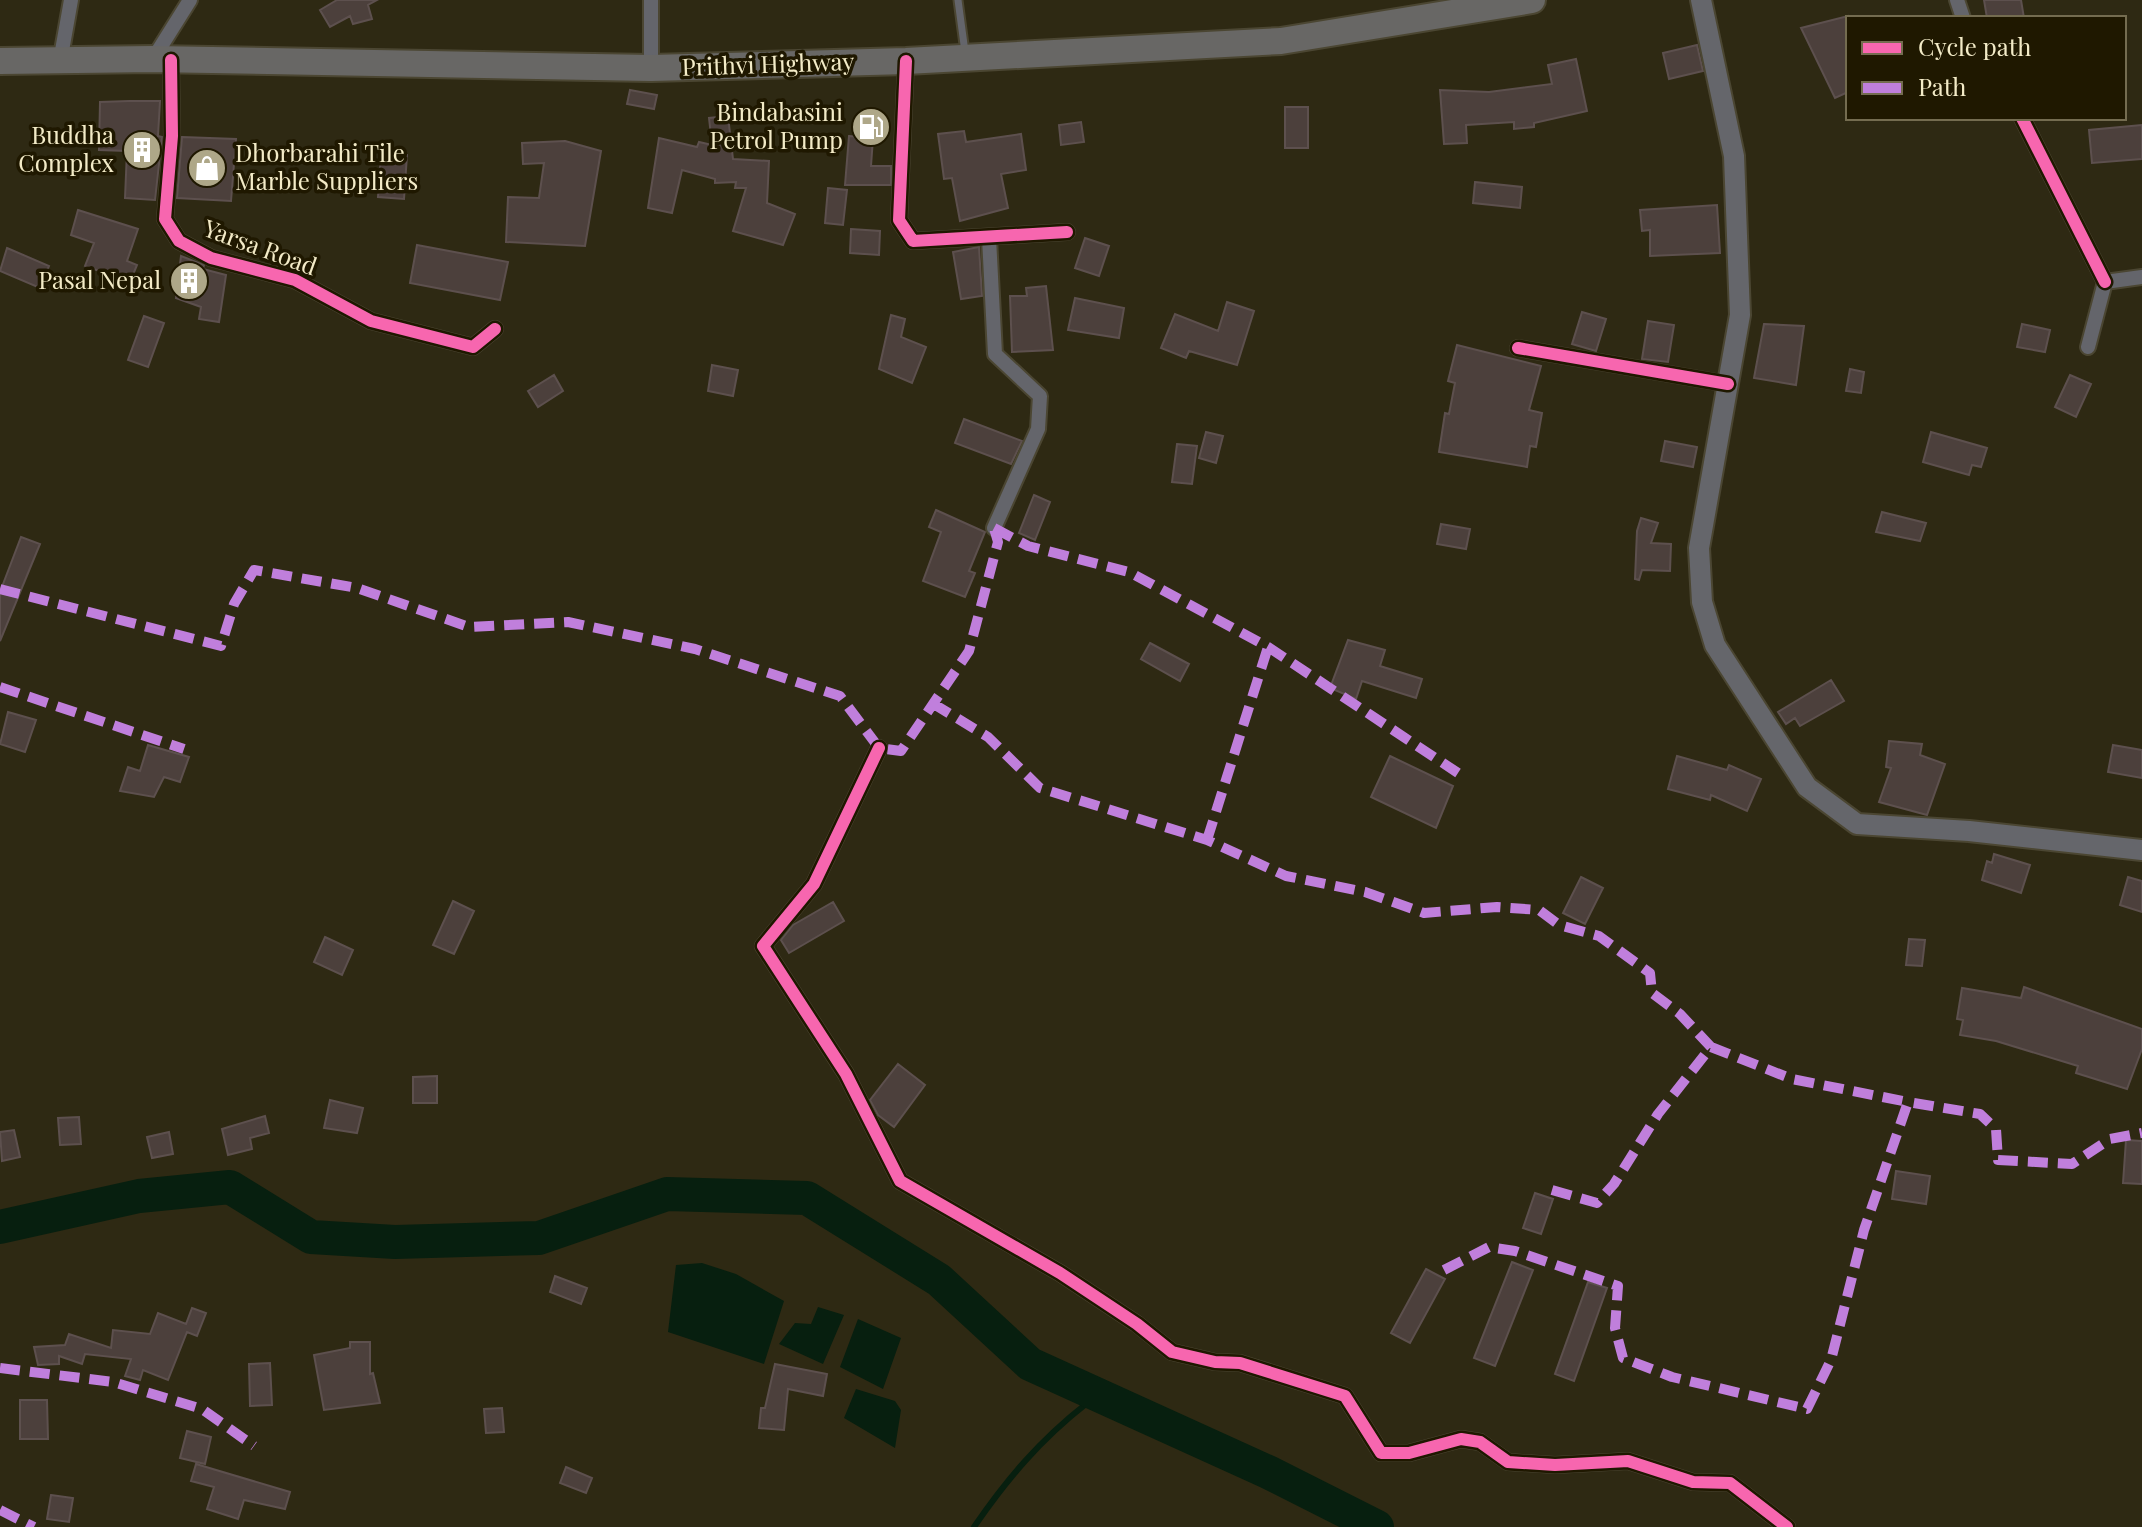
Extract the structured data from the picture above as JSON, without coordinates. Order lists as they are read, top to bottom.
{
  "streets": {
    "highway": ["Prithvi Highway"],
    "street": ["Yarsa Road"]
  },
  "crossings": [
    ["Prithvi Highway", "Yarsa Road"]
  ],
  "places": {
    "fuel station": ["Bindabasini Petrol Pump"],
    "building": ["Buddha Complex", "Pasal Nepal"],
    "shop": ["Dhorbarahi Tile Marble Suppliers"]
  },
  "legend": ["Cycle path", "Path"]
}
